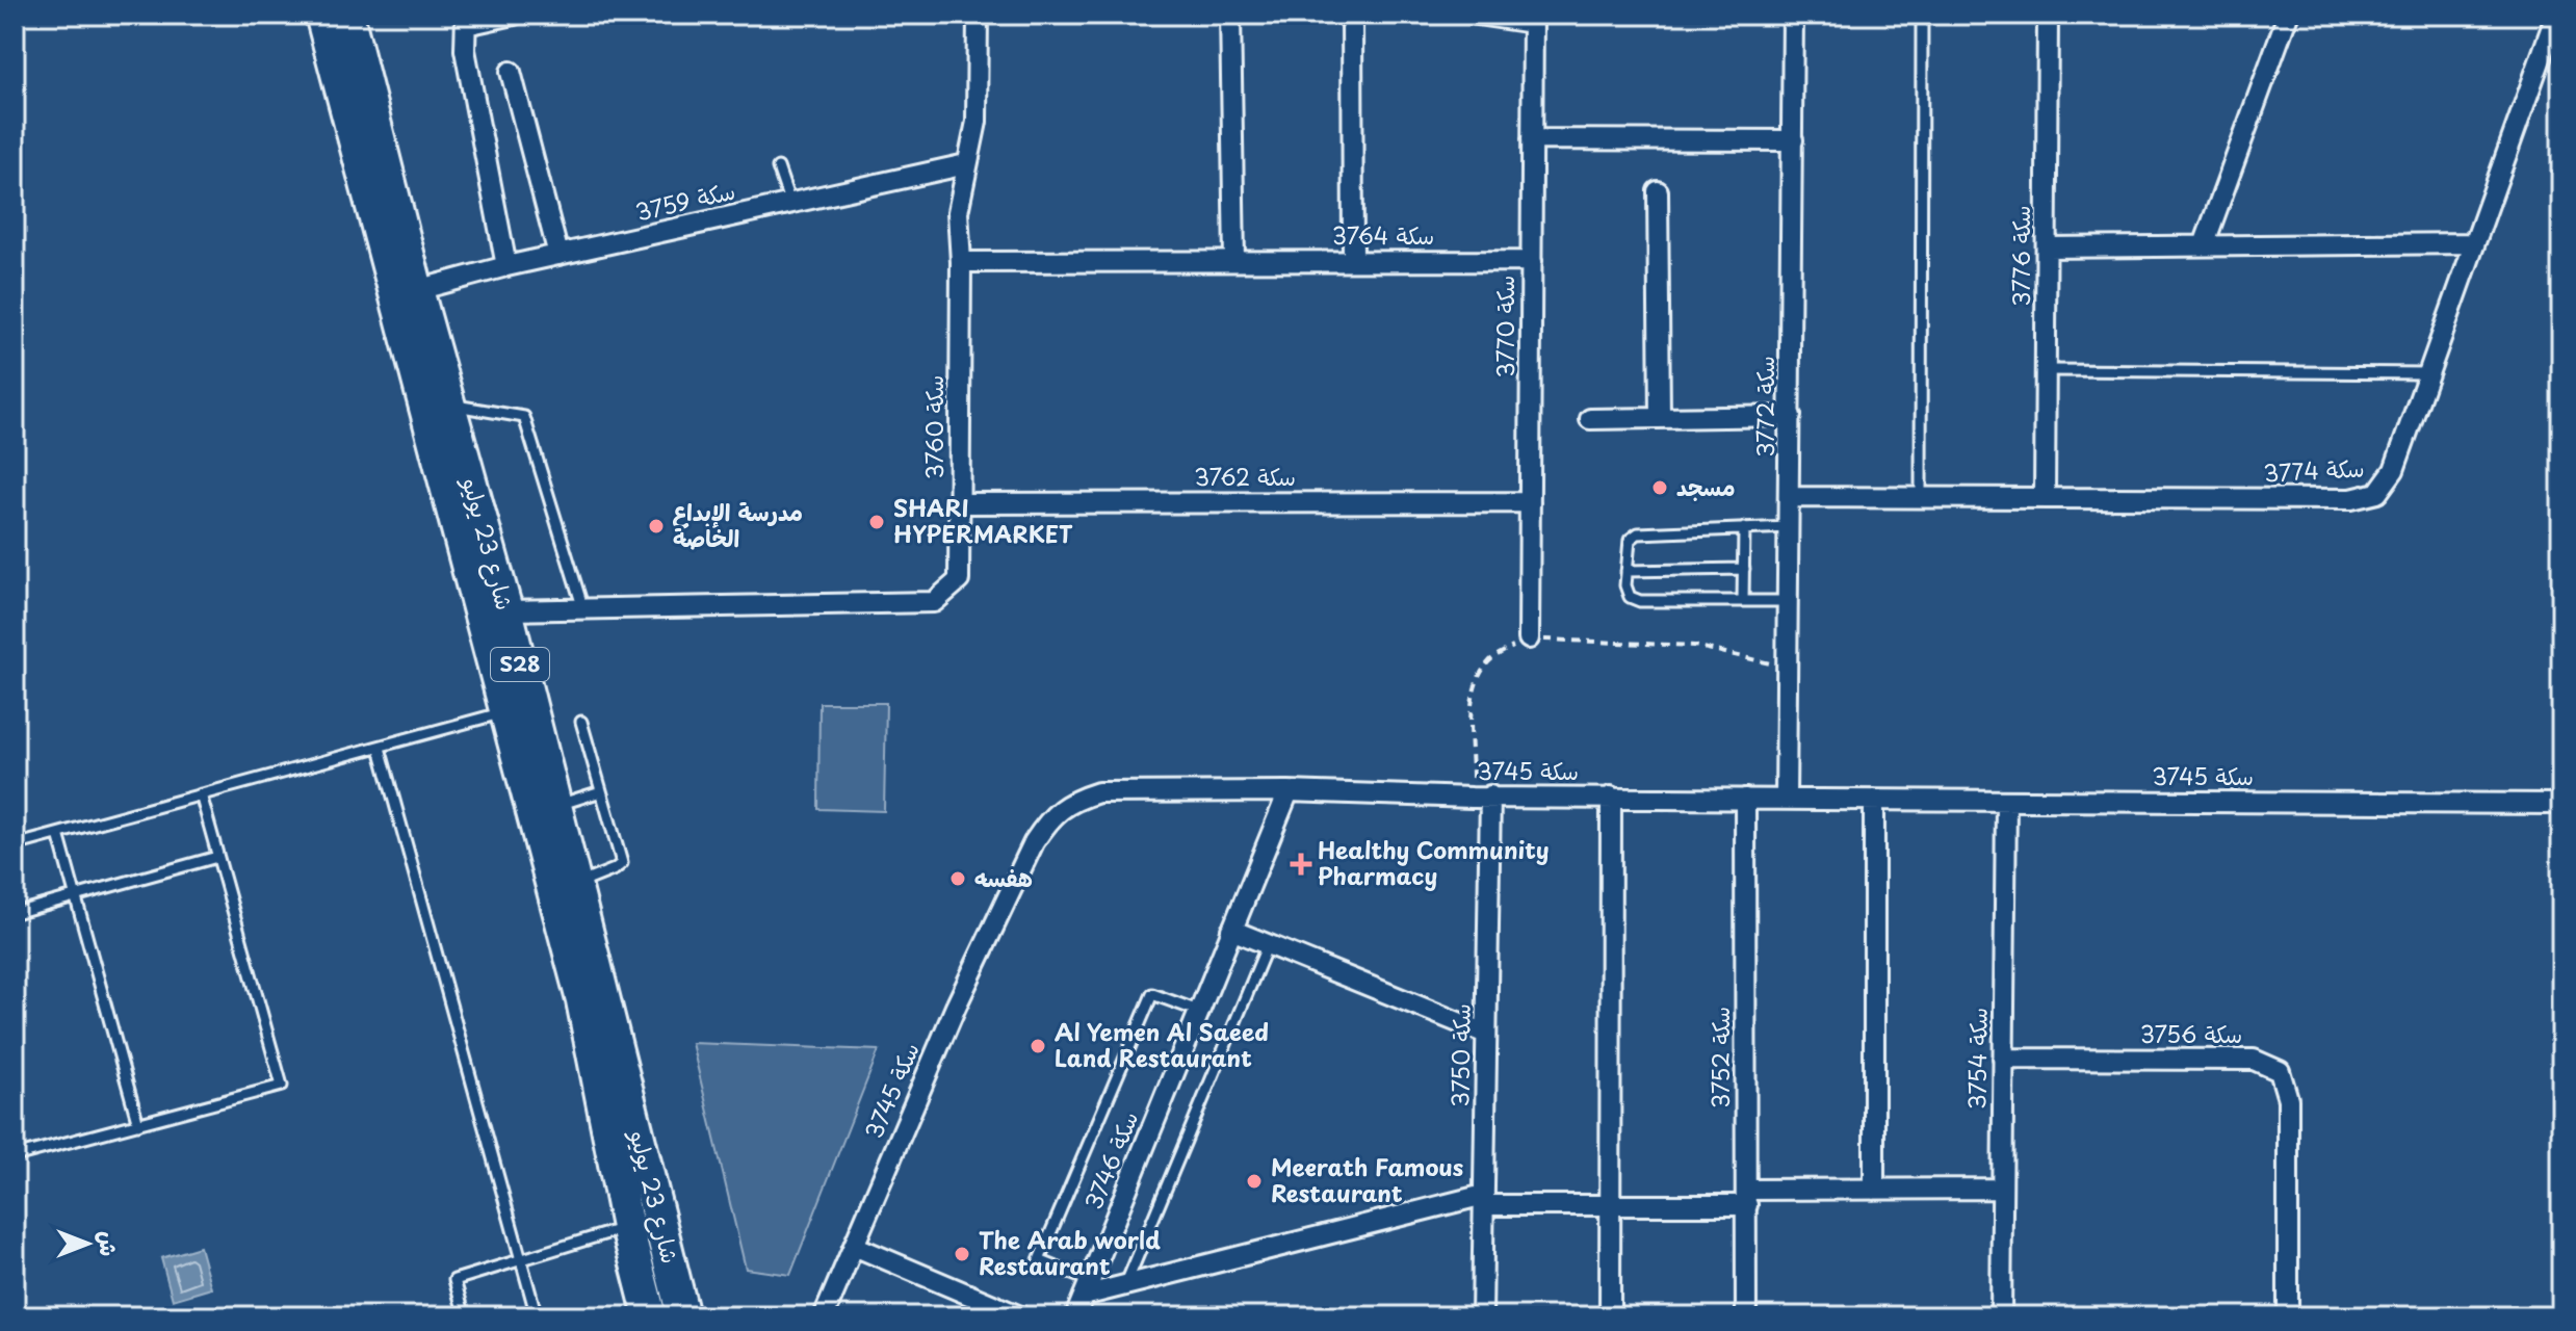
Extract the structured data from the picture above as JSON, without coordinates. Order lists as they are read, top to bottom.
{
  "streets": {
    "main road": ["شارع 23 يوليو", "S28"],
    "street": [
      "سكة 3759",
      "سكة 3764",
      "سكة 3776",
      "سكة 3770",
      "سكة 3772",
      "سكة 3760",
      "سكة 3774",
      "سكة 3762",
      "سكة 3745",
      "سكة 3756",
      "سكة 3750",
      "سكة 3752",
      "سكة 3754",
      "سكة 3746"
    ]
  },
  "crossings": [
    ["سكة 3759", "سكة 3760"],
    ["سكة 3759", "شارع 23 يوليو"],
    ["سكة 3764", "سكة 3770"],
    ["سكة 3764", "سكة 3760"],
    ["سكة 3776", "سكة 3774"],
    ["سكة 3770", "سكة 3762"],
    ["سكة 3772", "سكة 3774"],
    ["سكة 3772", "سكة 3745"],
    ["سكة 3760", "سكة 3762"],
    ["سكة 3760", "شارع 23 يوليو"],
    ["سكة 3745", "سكة 3750"],
    ["سكة 3745", "سكة 3752"],
    ["سكة 3745", "سكة 3754"],
    ["سكة 3745", "سكة 3746"],
    ["سكة 3756", "سكة 3754"]
  ],
  "places": {
    "other": [
      "مسجد",
      "SHARI HYPERMARKET",
      "مدرسة الإبداع الخاصة",
      "هفسه",
      "Al Yemen Al Saeed Land Restaurant",
      "Meerath Famous Restaurant",
      "The Arab world Restaurant"
    ],
    "health": ["Healthy Community Pharmacy"]
  },
  "north": "right"
}
